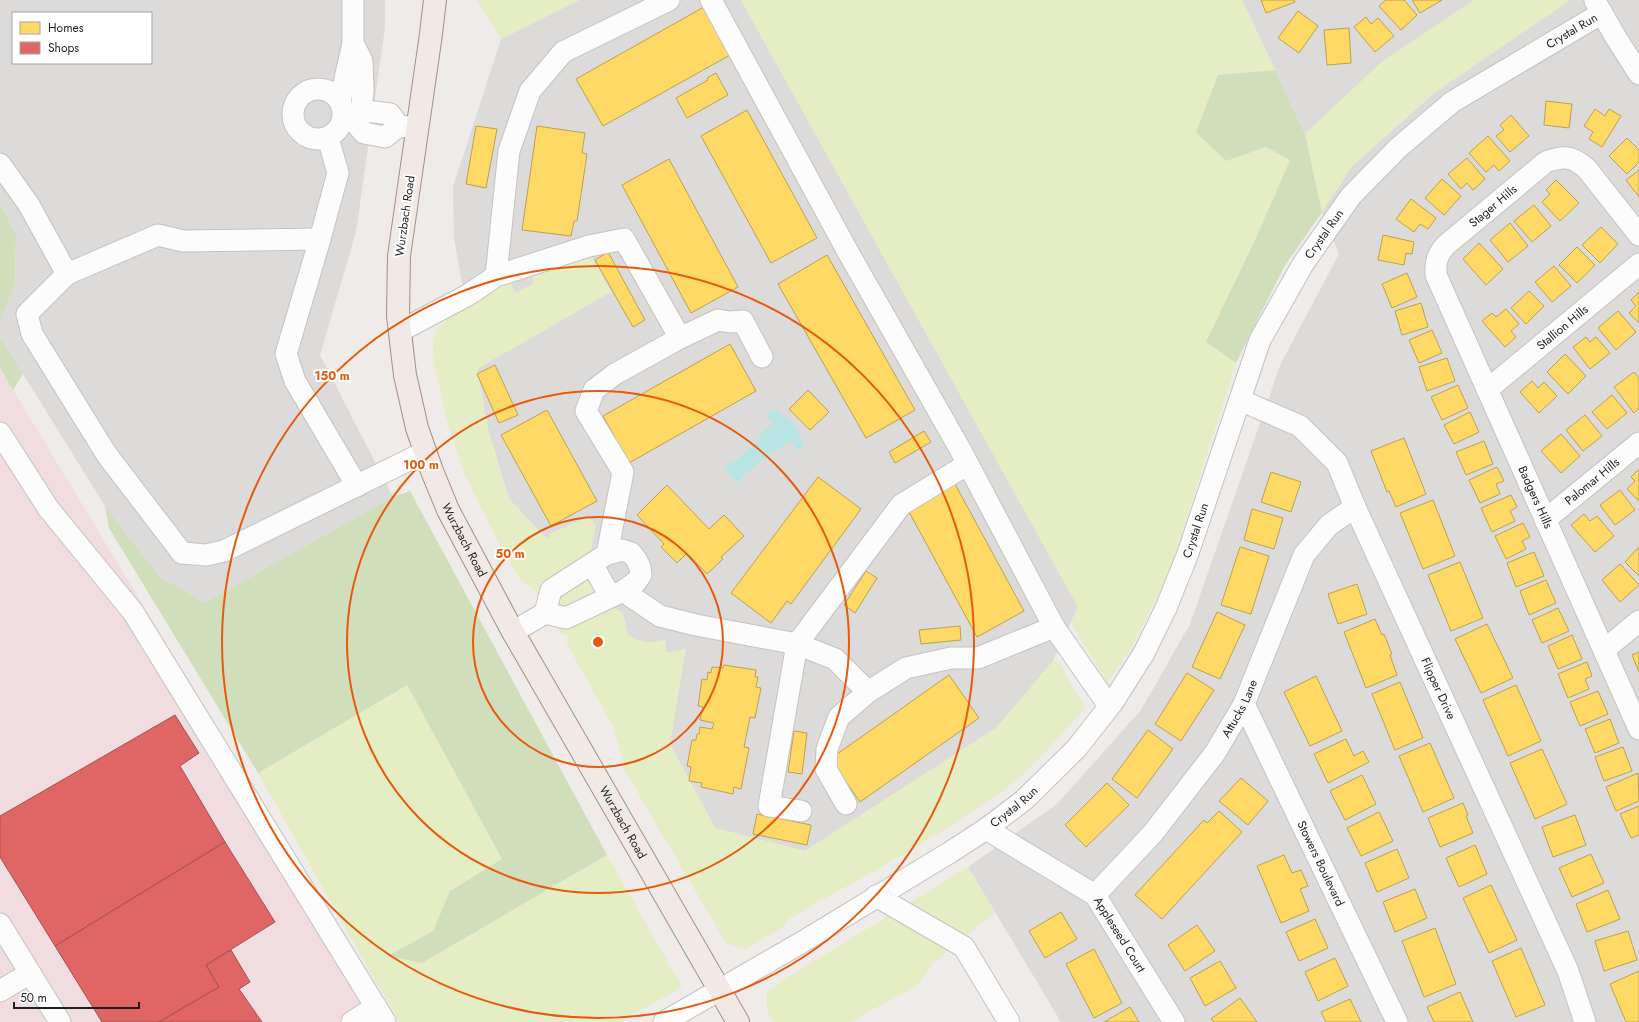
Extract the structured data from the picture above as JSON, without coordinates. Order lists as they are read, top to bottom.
{
  "streets": {
    "main road": ["Wurzbach Road"],
    "street": [
      "Crystal Run",
      "Stager Hills",
      "Stallion Hills",
      "Palomar Hills",
      "Badgers Hills",
      "Flipper Drive",
      "Attucks Lane",
      "Stowers Boulevard",
      "Appleseed Court"
    ]
  },
  "crossings": [
    ["Crystal Run", "Wurzbach Road"],
    ["Crystal Run", "Flipper Drive"],
    ["Crystal Run", "Appleseed Court"],
    ["Stager Hills", "Badgers Hills"],
    ["Stallion Hills", "Badgers Hills"],
    ["Palomar Hills", "Badgers Hills"],
    ["Flipper Drive", "Attucks Lane"],
    ["Attucks Lane", "Stowers Boulevard"],
    ["Attucks Lane", "Appleseed Court"]
  ],
  "legend": ["Homes", "Shops"],
  "scale_bar": "50 m",
  "rings": ["150 m", "100 m", "50 m"]
}
